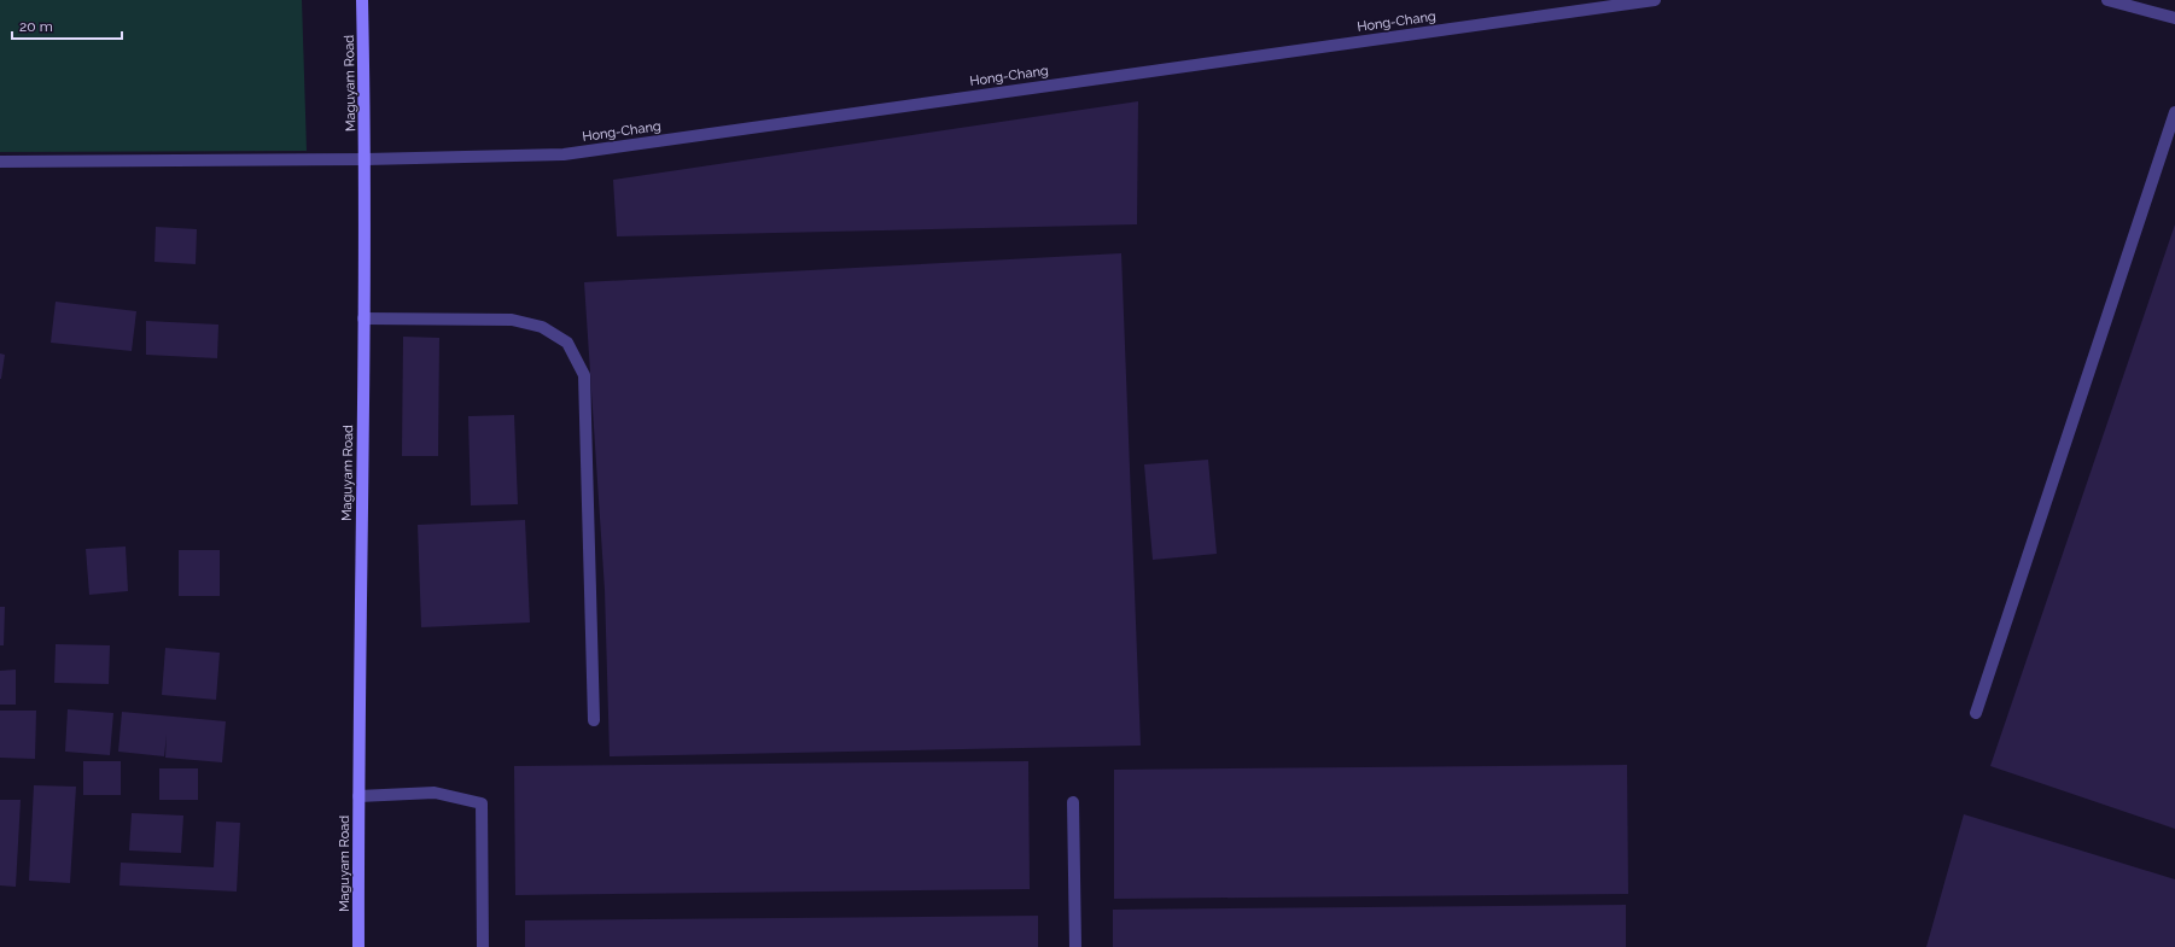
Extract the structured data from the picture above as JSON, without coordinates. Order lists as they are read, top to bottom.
{
  "streets": {
    "main road": ["Maguyam Road"],
    "street": ["Hong-Chang"]
  },
  "crossings": [
    ["Hong-Chang", "Maguyam Road"]
  ],
  "scale_bar": "20 m"
}
